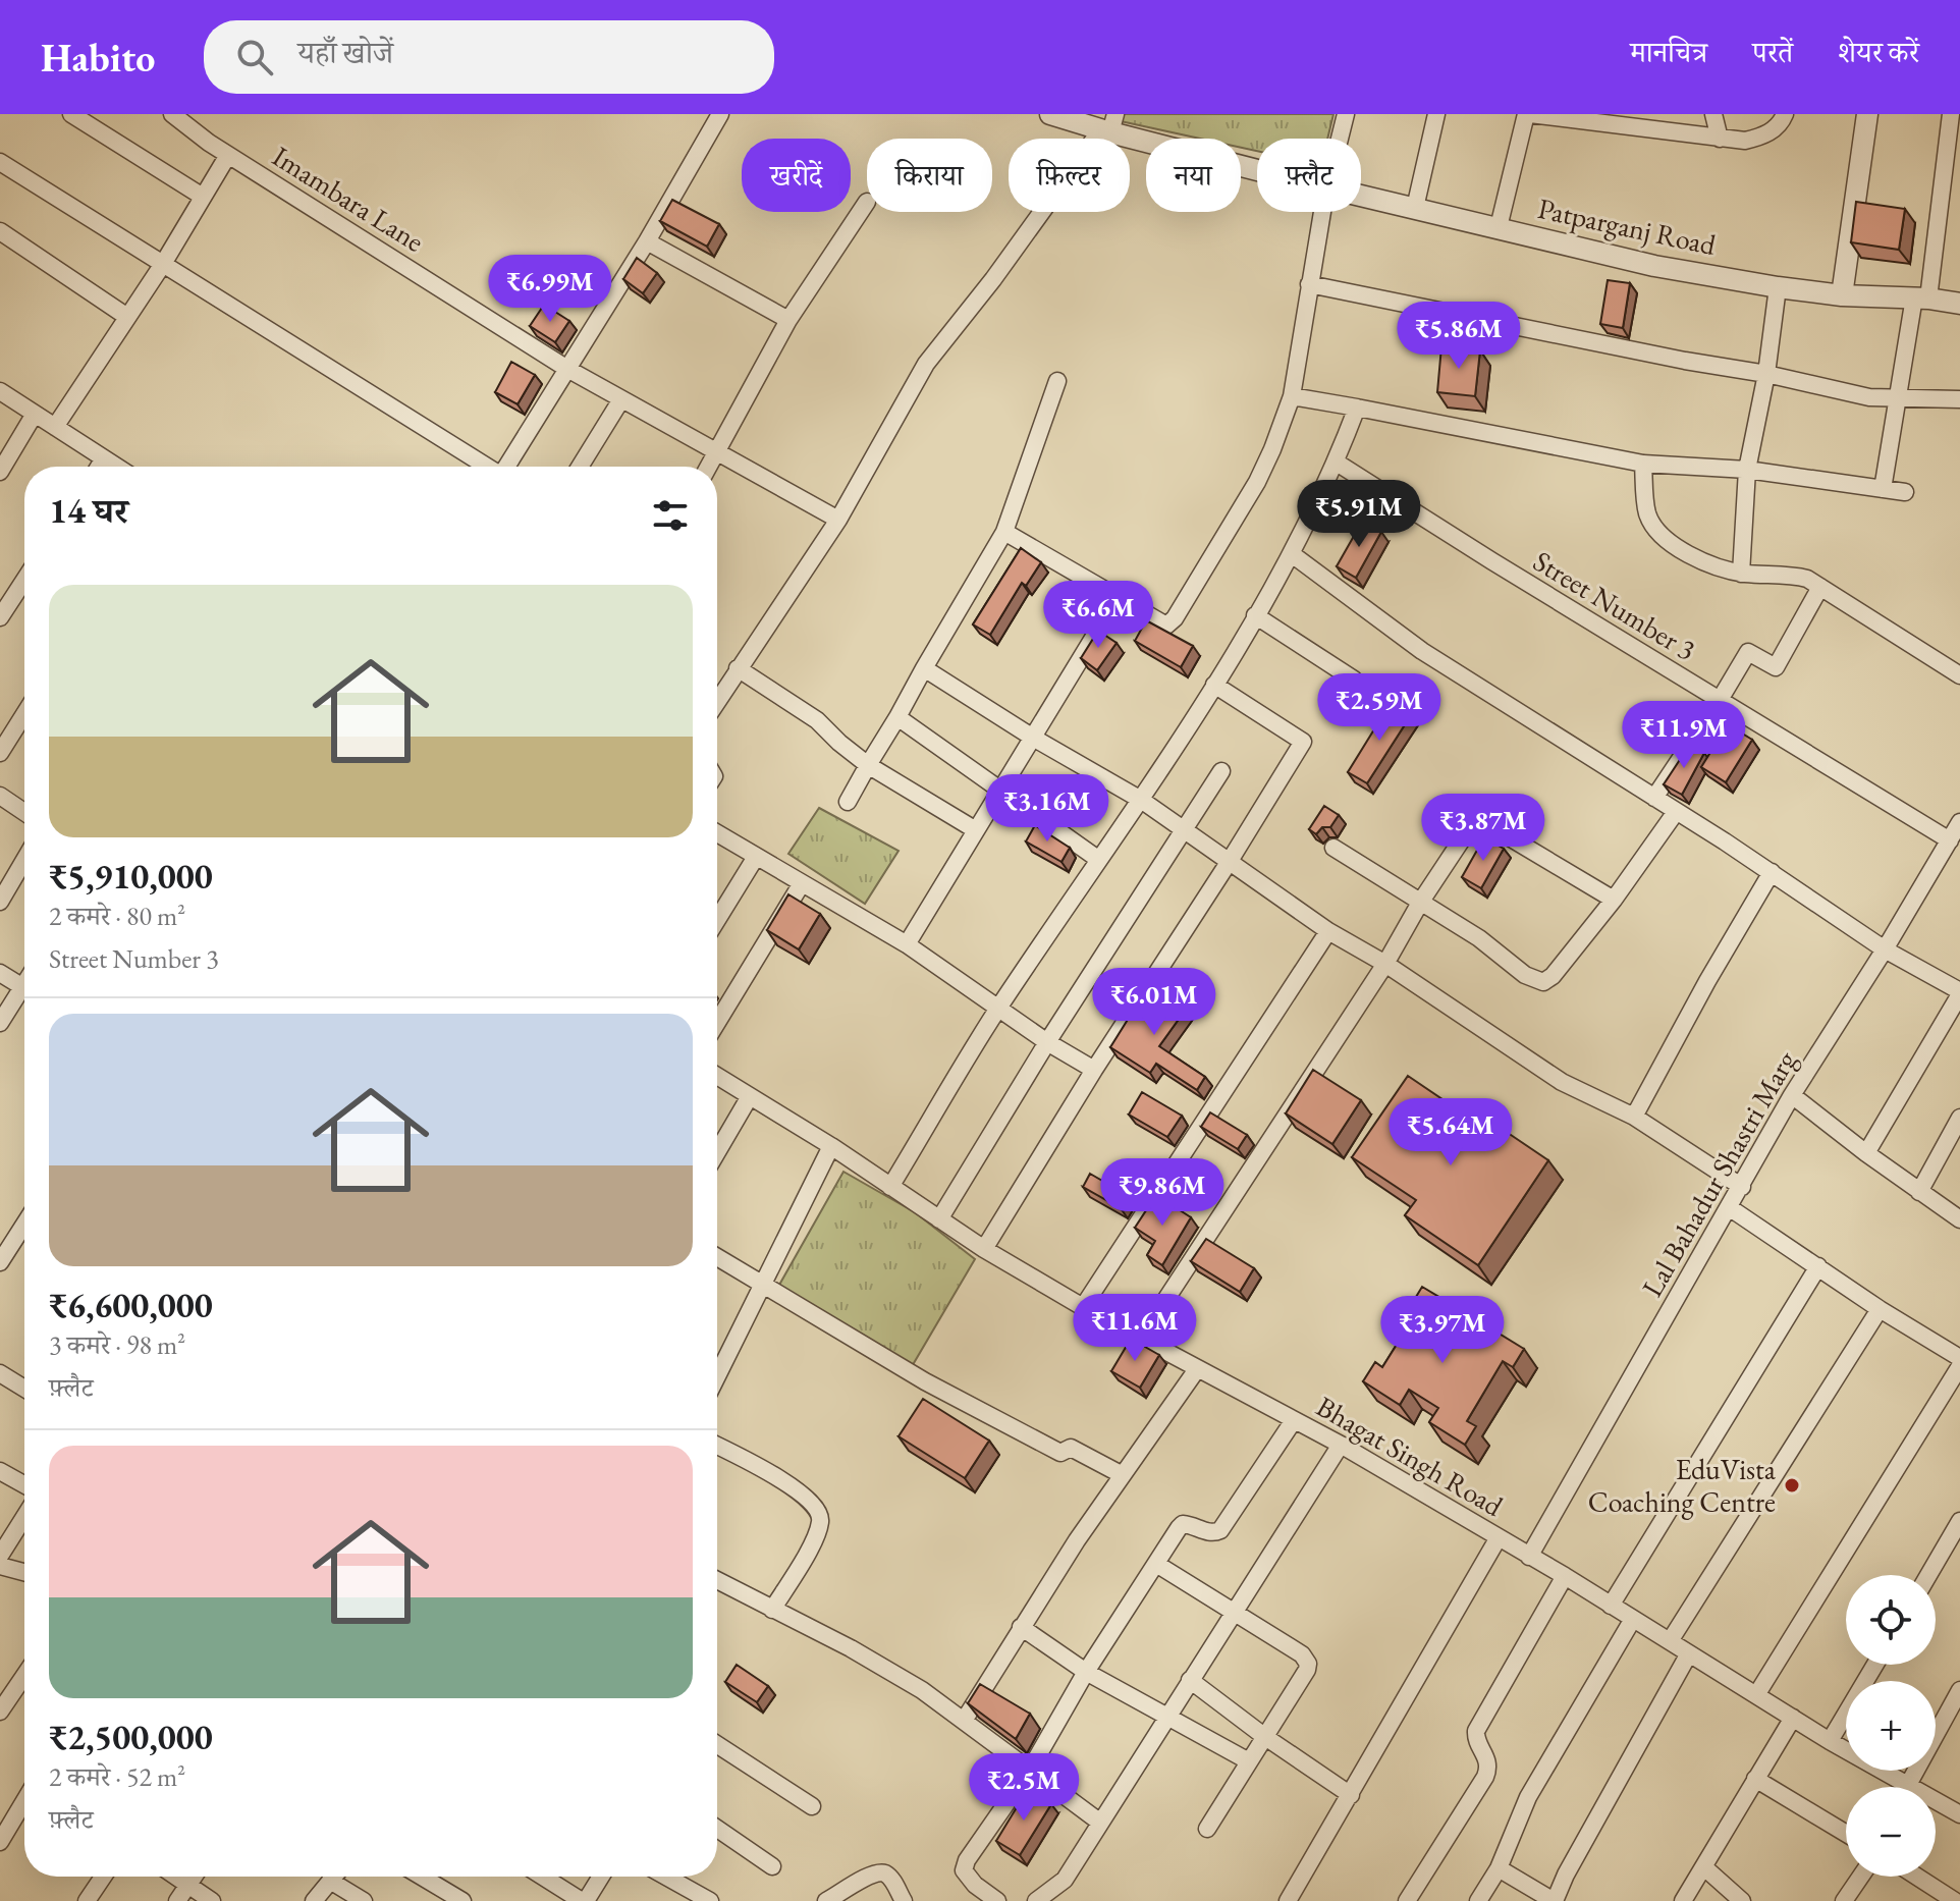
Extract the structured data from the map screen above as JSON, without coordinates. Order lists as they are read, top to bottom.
{
  "streets": {
    "street": [
      "Imambara Lane",
      "Patparganj Road",
      "Street Number 3",
      "Lal Bahadur Shastri Marg",
      "Bhagat Singh Road"
    ]
  },
  "crossings": [
    ["Street Number 3", "Lal Bahadur Shastri Marg"],
    ["Lal Bahadur Shastri Marg", "Bhagat Singh Road"]
  ],
  "places": ["EduVista Coaching Centre"],
  "page": {
    "header": "Habito",
    "search": "यहाँ खोजें",
    "nav": ["मानचित्र", "परतें", "शेयर करें"],
    "chip": [
      "खरीदें",
      "किराया",
      "फ़िल्टर",
      "नया",
      "फ़्लैट"
    ],
    "price": [
      "₹6.99M",
      "₹5.86M",
      "₹5.91M",
      "₹6.6M",
      "₹2.59M",
      "₹11.9M",
      "₹3.16M",
      "₹3.87M",
      "₹6.01M",
      "₹5.64M",
      "₹9.86M",
      "₹11.6M",
      "₹3.97M",
      "₹2.5M"
    ],
    "heading": "14 घर",
    "list": [
      {
        "name": "₹5,910,000",
        "note": "2 कमरे · 80 m² · Street Number 3"
      },
      {
        "name": "₹6,600,000",
        "note": "3 कमरे · 98 m² · फ़्लैट"
      },
      {
        "name": "₹2,500,000",
        "note": "2 कमरे · 52 m² · फ़्लैट"
      }
    ],
    "map_buttons": ["+", "−"]
  }
}
